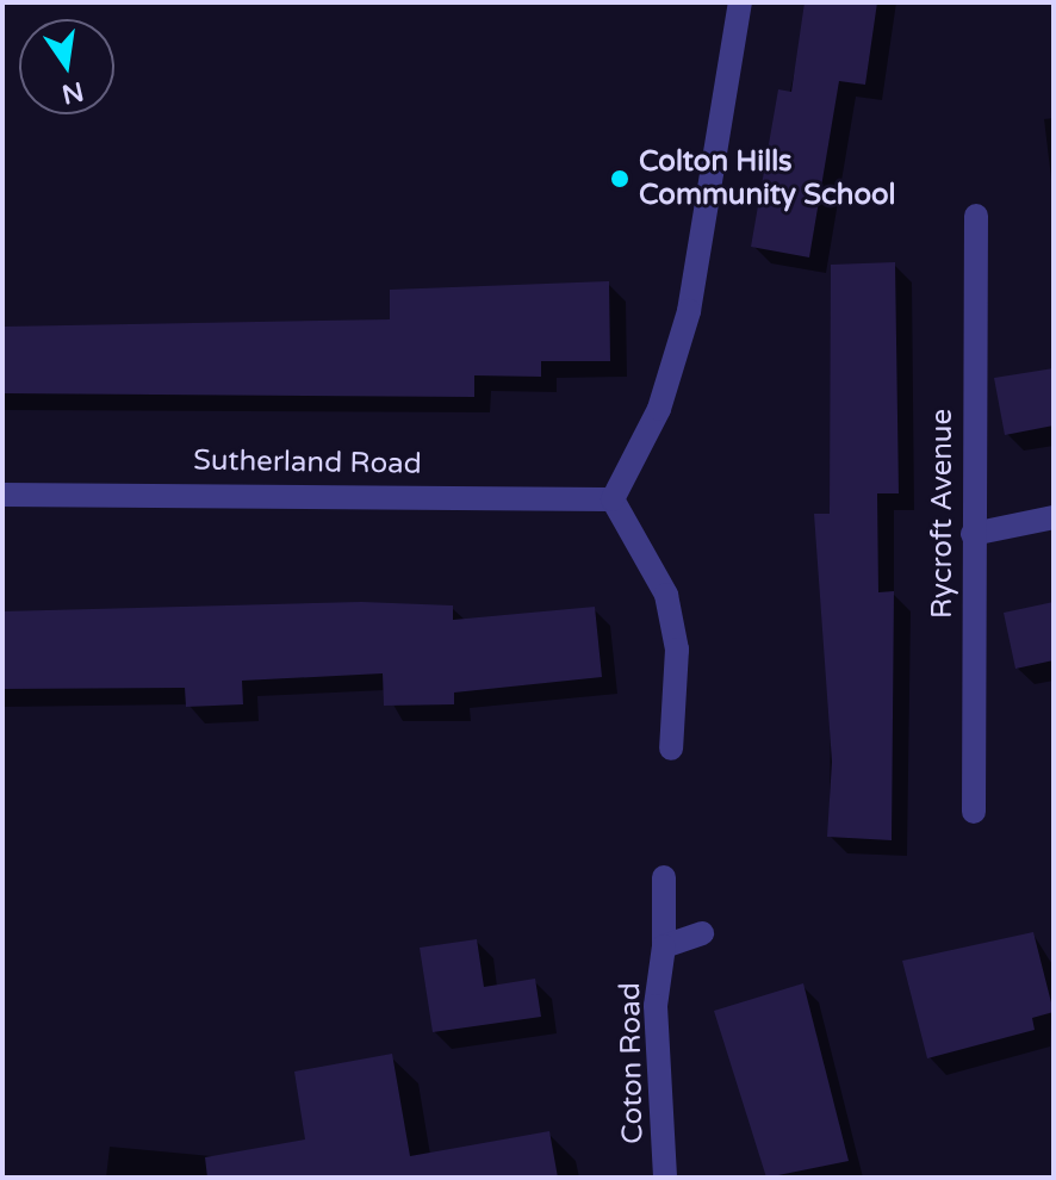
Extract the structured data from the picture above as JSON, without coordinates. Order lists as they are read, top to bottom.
{
  "streets": {
    "street": ["Sutherland Road", "Rycroft Avenue", "Coton Road"]
  },
  "places": ["Colton Hills Community School"],
  "north": "bottom"
}
